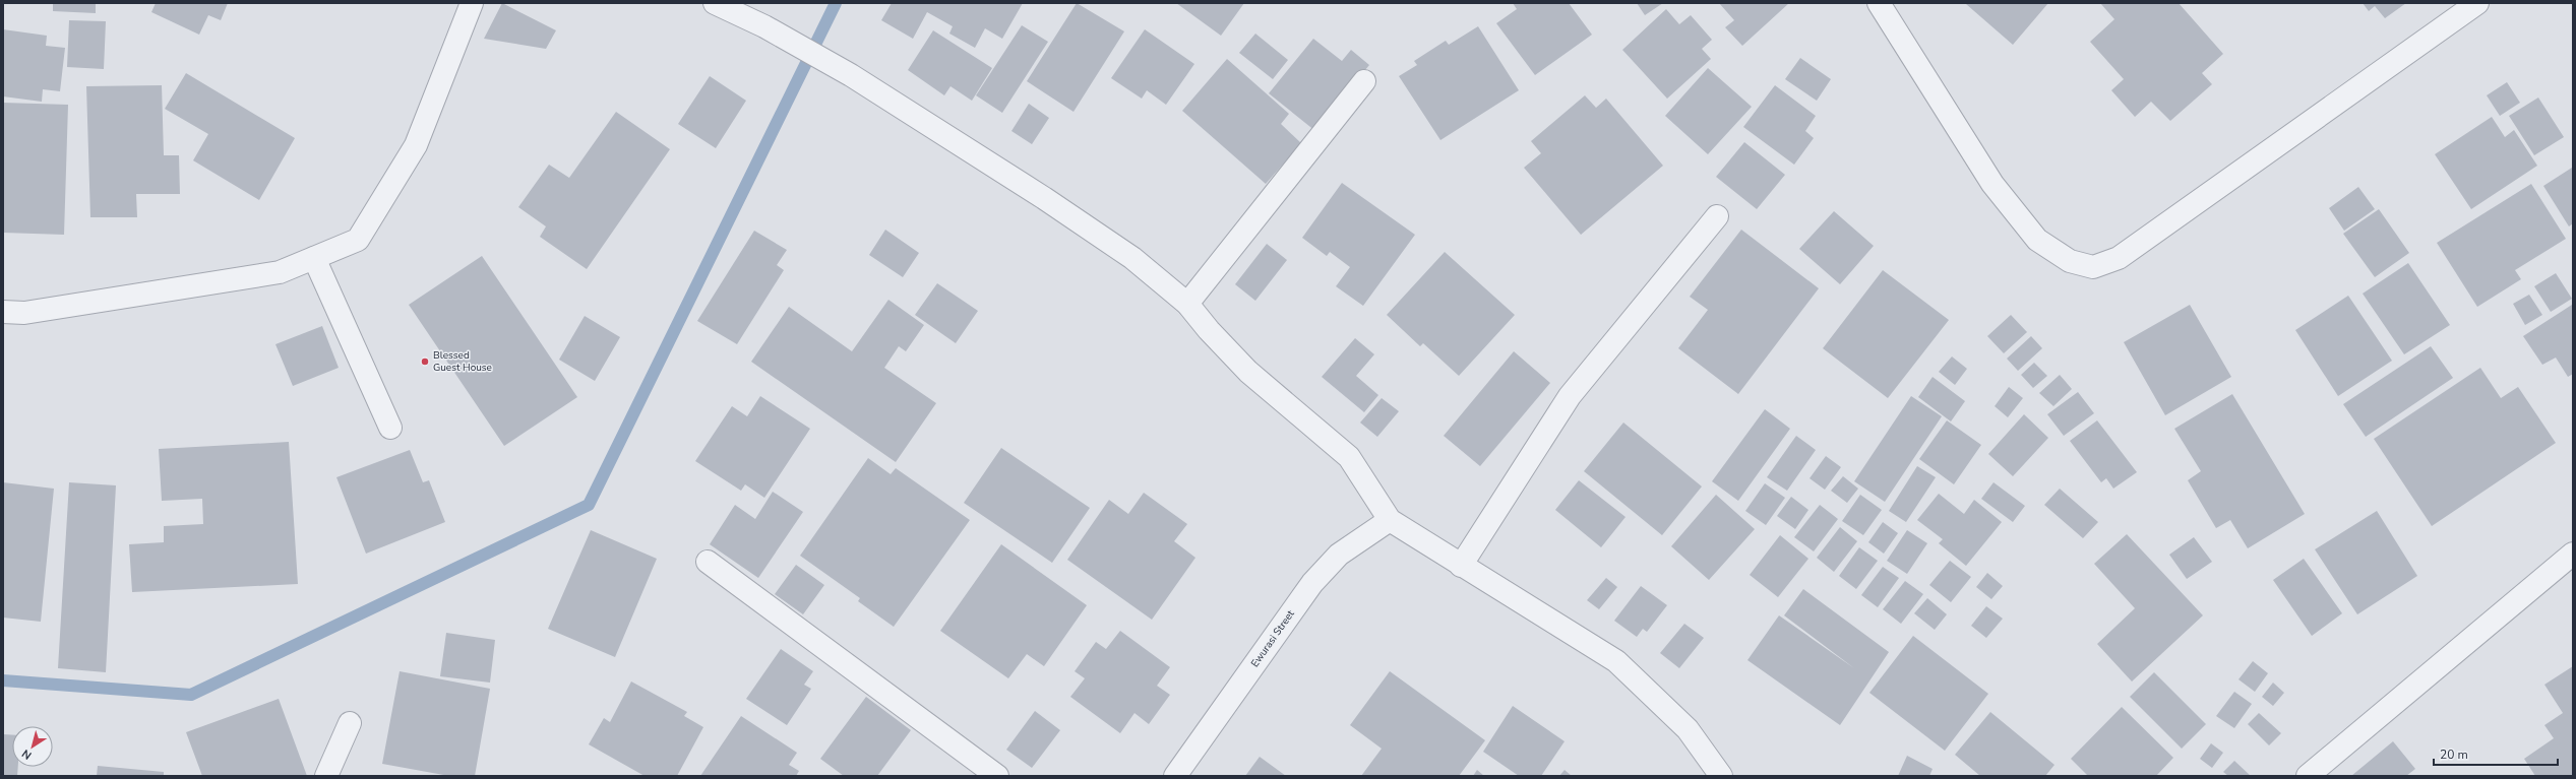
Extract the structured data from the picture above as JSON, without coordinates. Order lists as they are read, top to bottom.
{
  "streets": {
    "street": ["Ewurasi Street"]
  },
  "places": ["Blessed Guest House"],
  "scale_bar": "20 m",
  "north": "bottom left"
}
